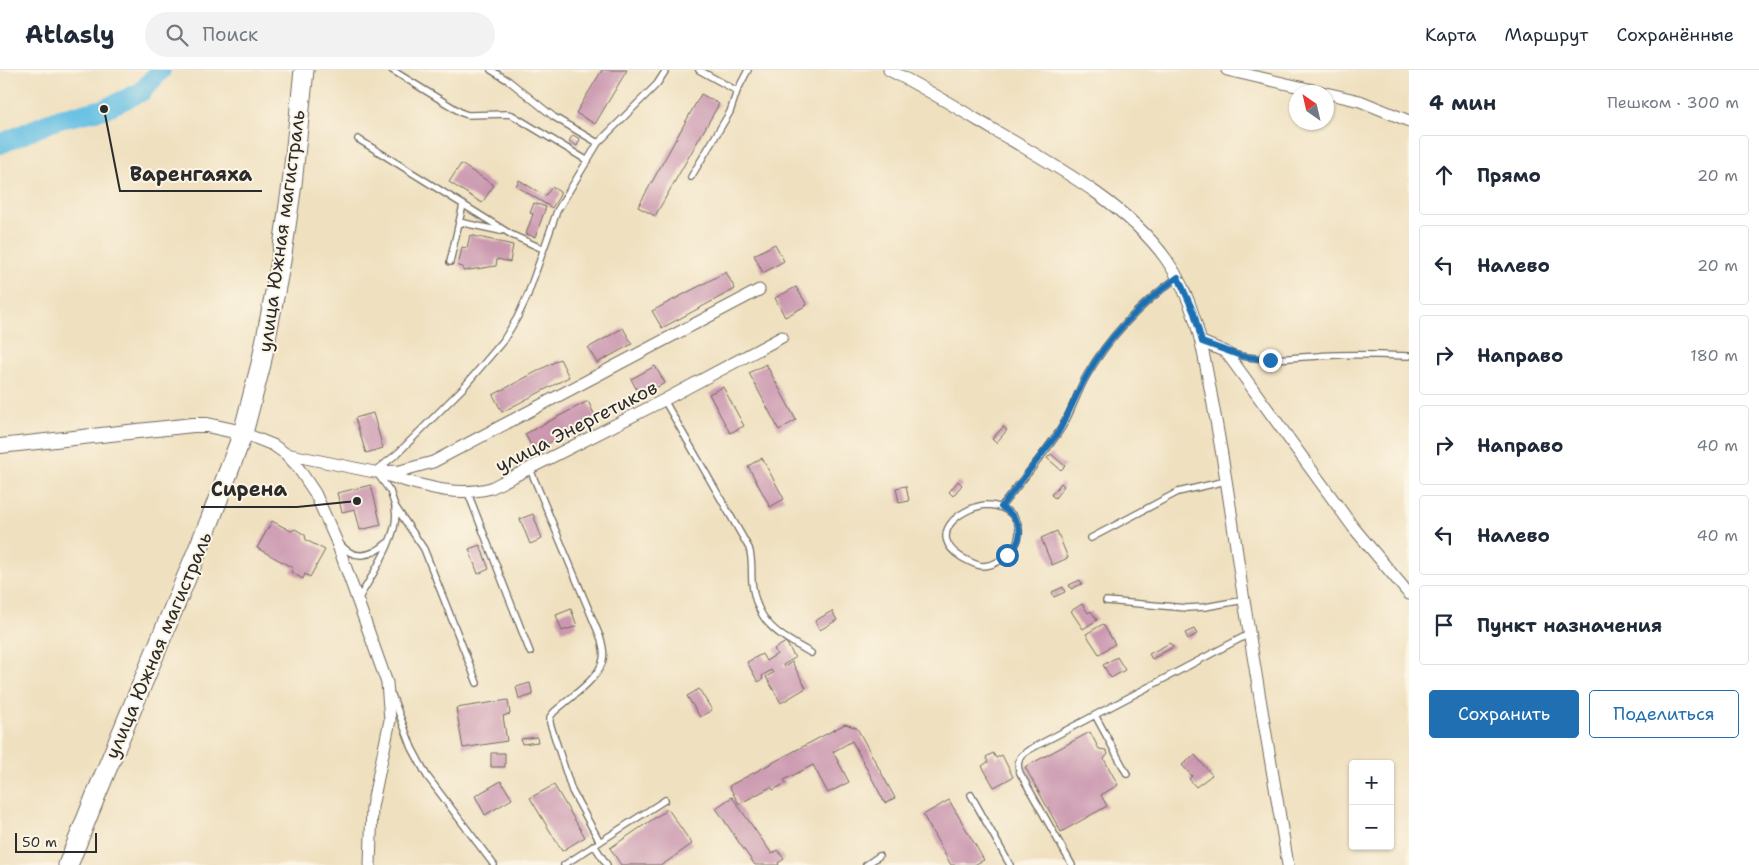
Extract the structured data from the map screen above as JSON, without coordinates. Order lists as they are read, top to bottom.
{
  "streets": {
    "highway": ["улица Южная магистраль"],
    "street": ["улица Энергетиков"]
  },
  "places": ["Варенгаяха", "Сирена"],
  "scale_bar": "50 m",
  "north": "top left",
  "page": {
    "header": "Atlasly",
    "search": "Поиск",
    "nav": ["Карта", "Маршрут", "Сохранённые"],
    "heading": ["4 мин", "Пешком · 300 m"],
    "list": [
      ["Прямо", "20 m"],
      ["Налево", "20 m"],
      ["Направо", "180 m"],
      ["Направо", "40 m"],
      ["Налево", "40 m"],
      "Пункт назначения"
    ],
    "buttons": ["Сохранить", "Поделиться"],
    "map_buttons": ["+", "−"],
    "scale": "50 m"
  }
}
